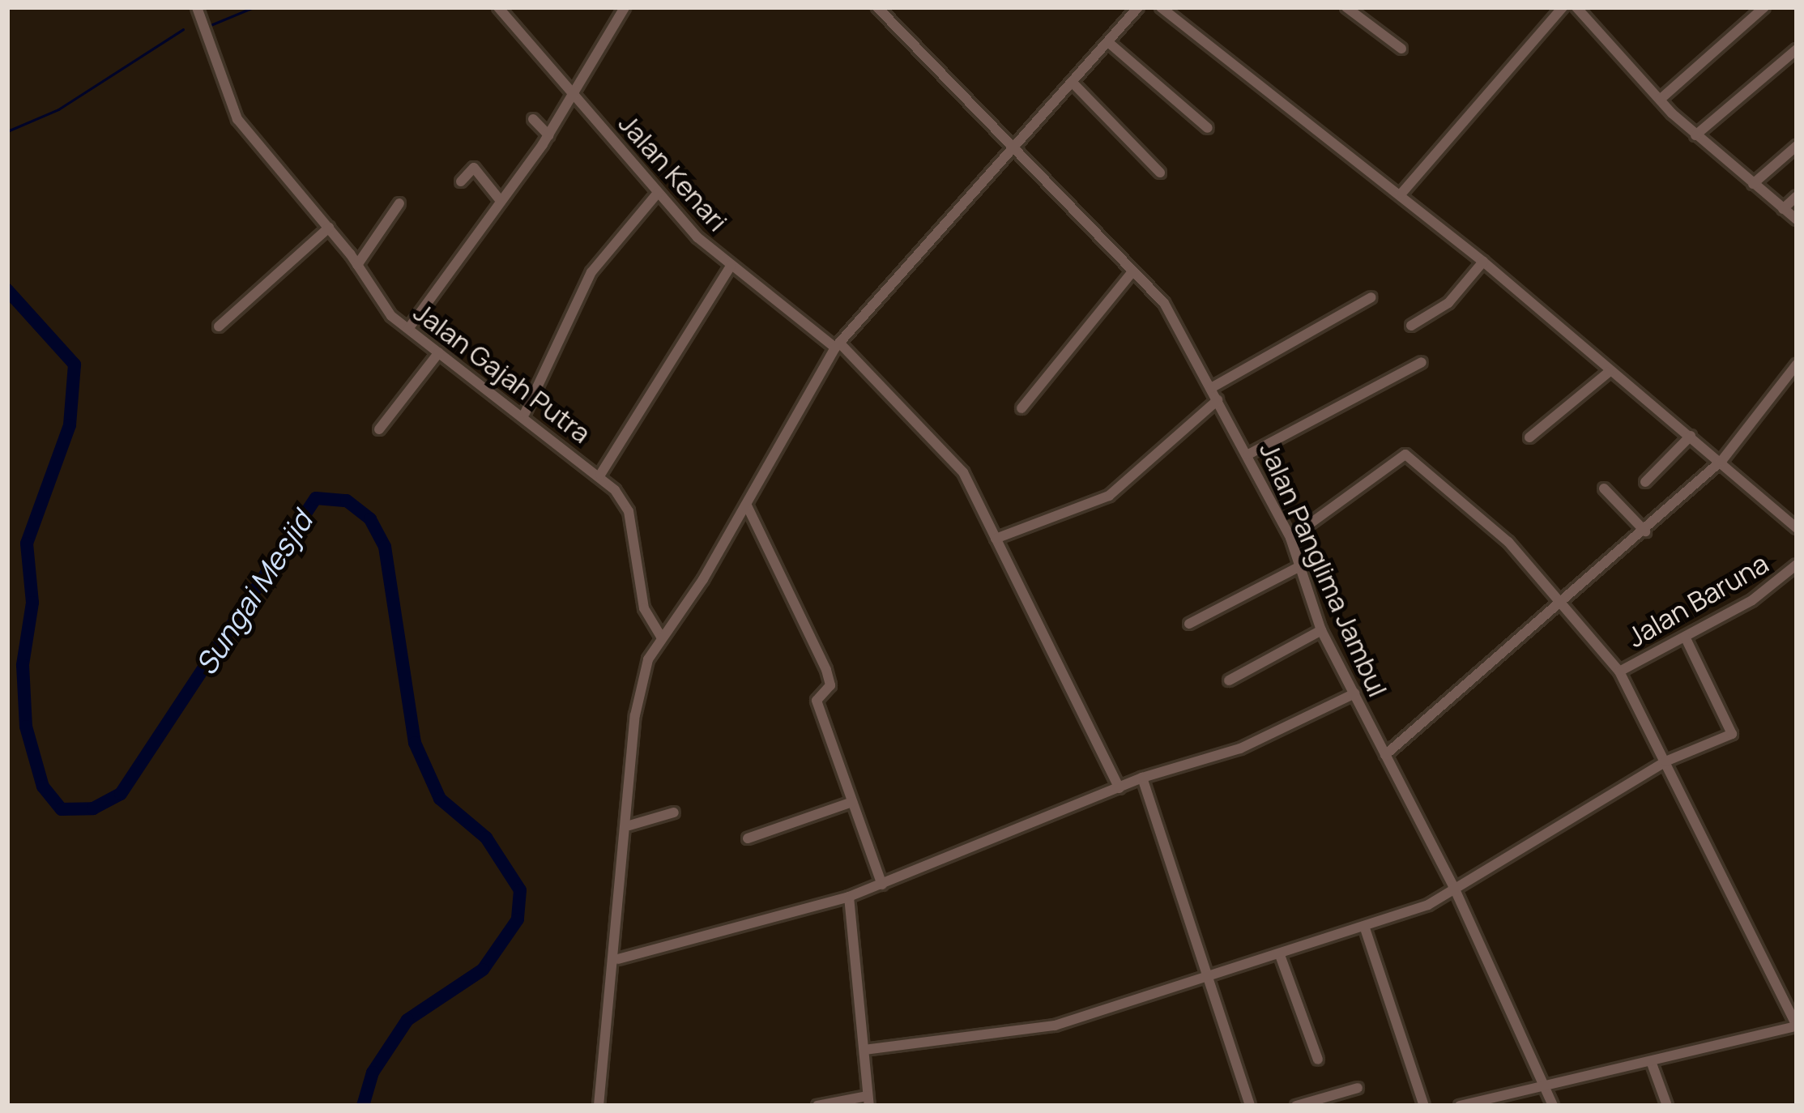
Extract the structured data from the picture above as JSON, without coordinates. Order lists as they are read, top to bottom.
{
  "streets": {
    "street": [
      "Jalan Kenari",
      "Jalan Gajah Putra",
      "Jalan Panglima Jambul",
      "Jalan Baruna"
    ]
  },
  "water": ["Sungai Mesjid"]
}
